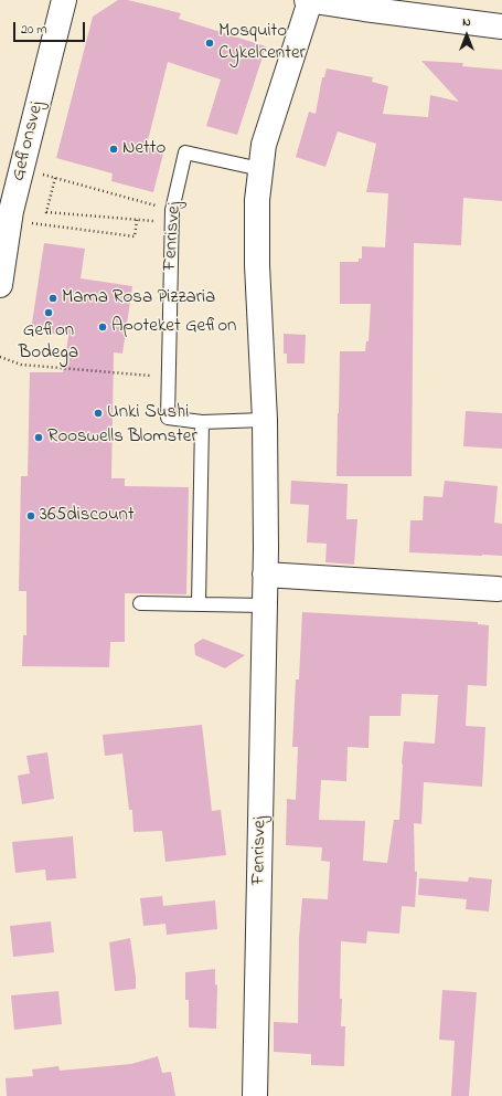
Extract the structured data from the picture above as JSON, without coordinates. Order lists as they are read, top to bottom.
{
  "streets": {
    "street": ["Gefionsvej", "Fenrisvej"]
  },
  "places": [
    "Mosquito Cykelcenter",
    "Netto",
    "Mama Rosa Pizzaria",
    "Gefion Bodega",
    "Apoteket Gefion",
    "Unki Sushi",
    "Rooswells Blomster",
    "365discount"
  ],
  "scale_bar": "20 m",
  "north": "top"
}
